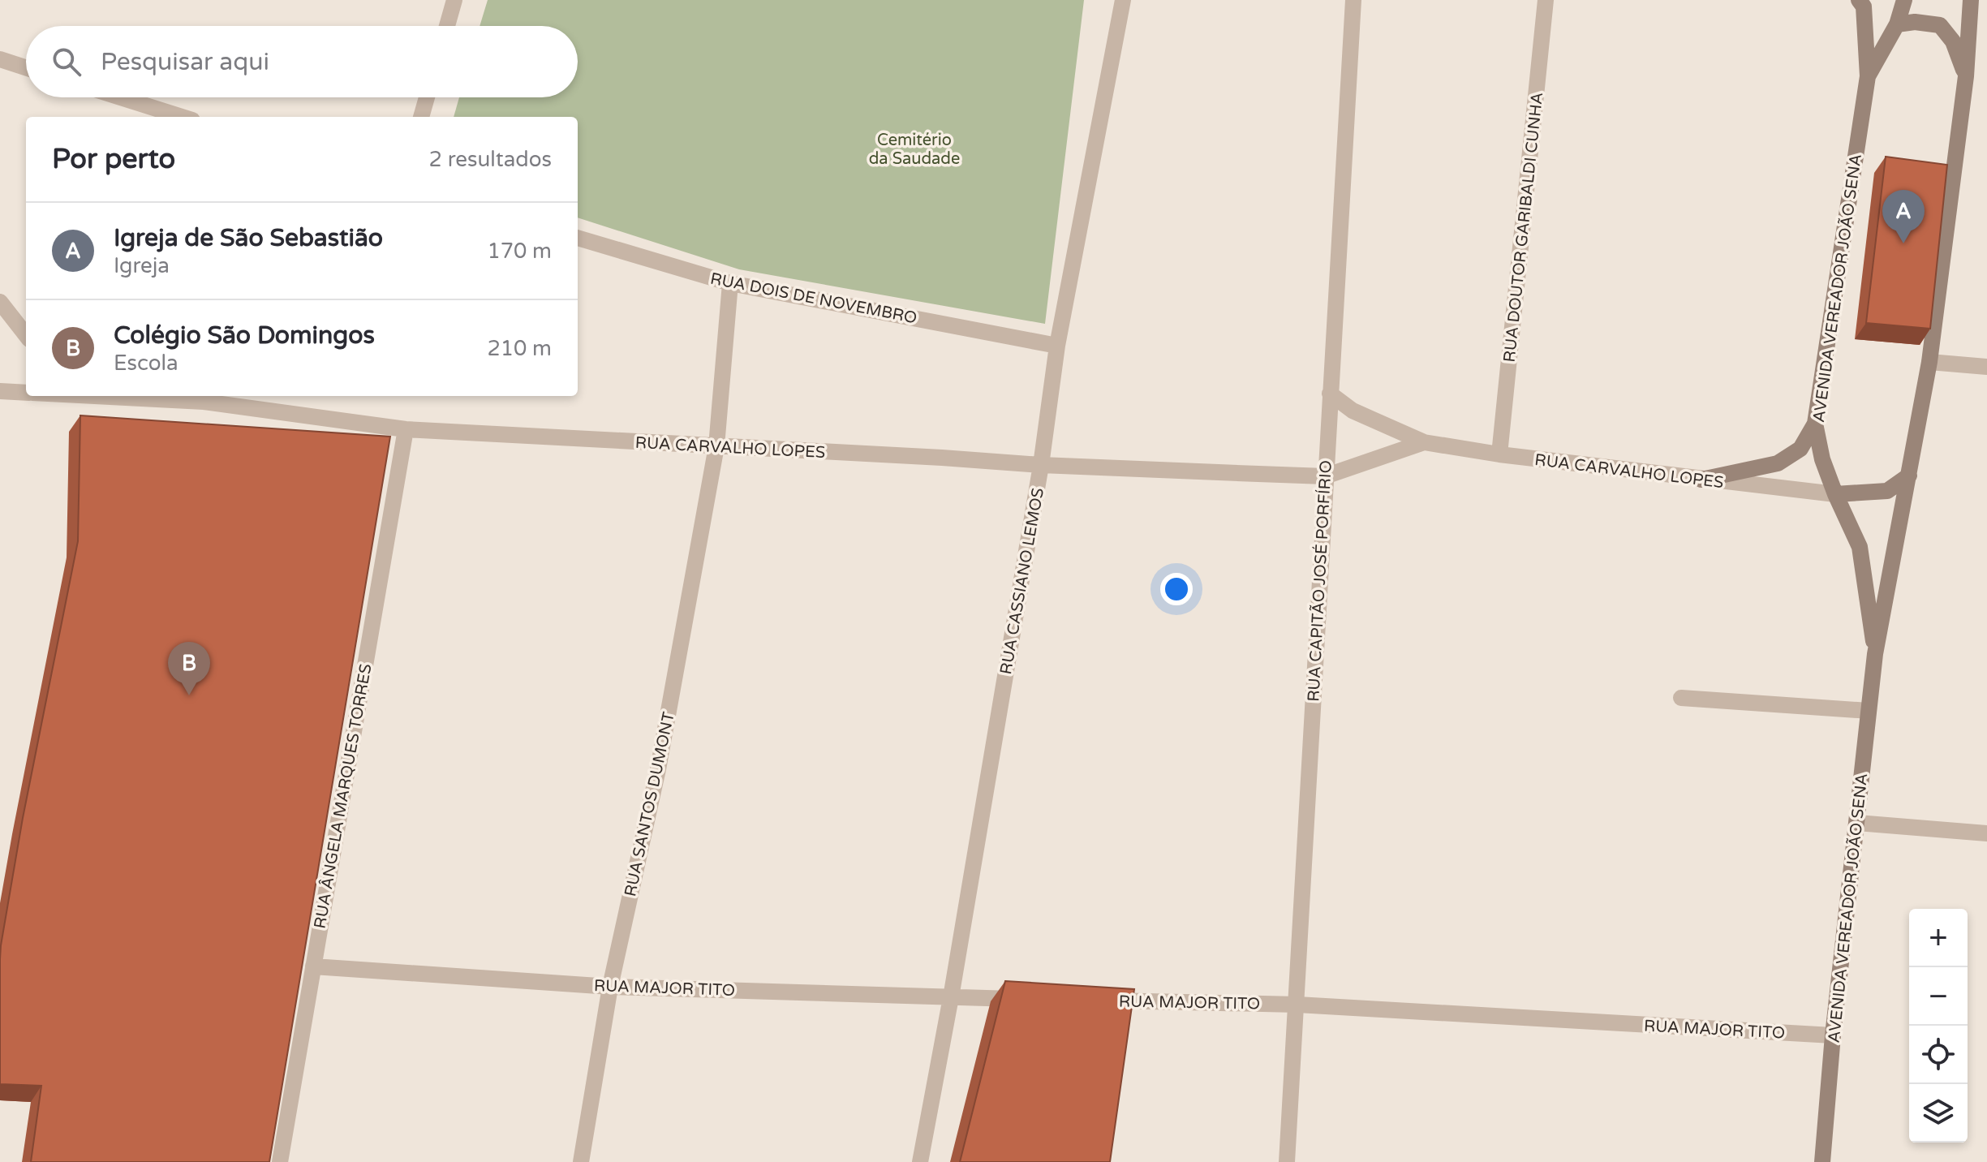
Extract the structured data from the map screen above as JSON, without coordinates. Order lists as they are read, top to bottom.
{
  "streets": {
    "main road": ["AVENIDA VEREADOR JOÃO SENA"],
    "street": [
      "RUA DOUTOR GARIBALDI CUNHA",
      "RUA DOIS DE NOVEMBRO",
      "RUA CARVALHO LOPES",
      "RUA CASSIANO LEMOS",
      "RUA CAPITÃO JOSÉ PORFÍRIO",
      "RUA ÂNGELA MARQUES TORRES",
      "RUA SANTOS DUMONT",
      "RUA MAJOR TITO"
    ]
  },
  "crossings": [
    ["RUA DOUTOR GARIBALDI CUNHA", "RUA CARVALHO LOPES"],
    ["AVENIDA VEREADOR JOÃO SENA", "RUA CARVALHO LOPES"],
    ["AVENIDA VEREADOR JOÃO SENA", "RUA MAJOR TITO"],
    ["RUA DOIS DE NOVEMBRO", "RUA CASSIANO LEMOS"],
    ["RUA DOIS DE NOVEMBRO", "RUA SANTOS DUMONT"],
    ["RUA CARVALHO LOPES", "RUA CASSIANO LEMOS"],
    ["RUA CARVALHO LOPES", "RUA CAPITÃO JOSÉ PORFÍRIO"],
    ["RUA CARVALHO LOPES", "RUA ÂNGELA MARQUES TORRES"],
    ["RUA CARVALHO LOPES", "RUA SANTOS DUMONT"],
    ["RUA CASSIANO LEMOS", "RUA MAJOR TITO"],
    ["RUA CAPITÃO JOSÉ PORFÍRIO", "RUA MAJOR TITO"],
    ["RUA ÂNGELA MARQUES TORRES", "RUA MAJOR TITO"],
    ["RUA SANTOS DUMONT", "RUA MAJOR TITO"]
  ],
  "parks": ["Cemitério da Saudade"],
  "page": {
    "search": "Pesquisar aqui",
    "heading": ["Por perto", "2 resultados"],
    "pins": ["A", "B"],
    "list": [
      {
        "mark": "A",
        "name": "Igreja de São Sebastião",
        "note": "Igreja",
        "value": "170 m"
      },
      {
        "mark": "B",
        "name": "Colégio São Domingos",
        "note": "Escola",
        "value": "210 m"
      }
    ],
    "map_buttons": ["+", "−"]
  }
}
